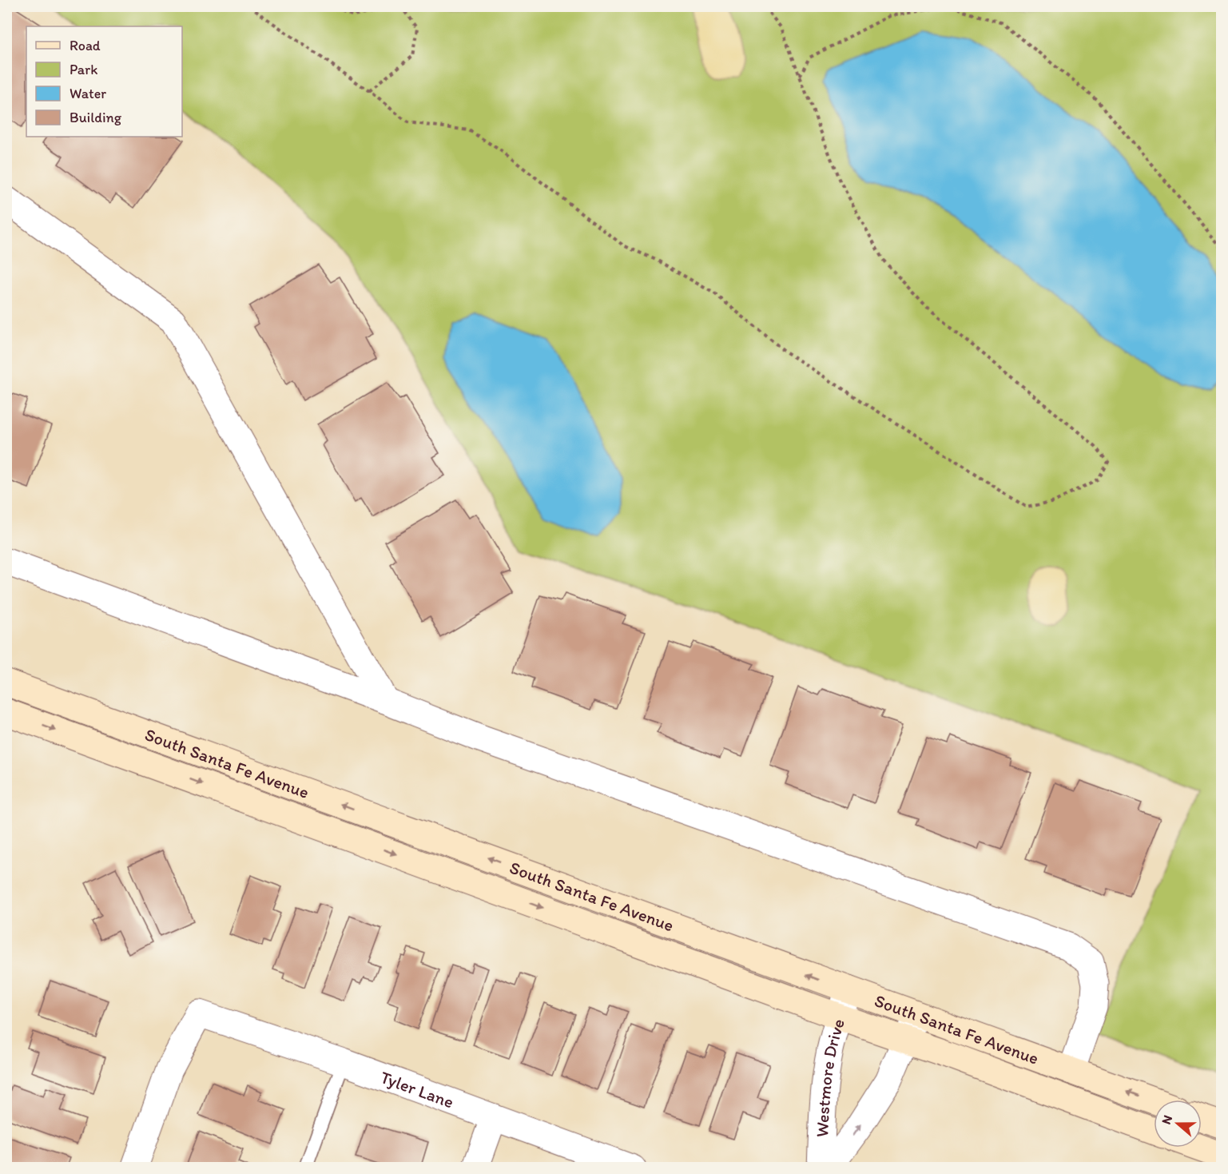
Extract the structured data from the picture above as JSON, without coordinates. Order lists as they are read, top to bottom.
{
  "streets": {
    "main road": ["South Santa Fe Avenue"],
    "street": ["Westmore Drive", "Tyler Lane"]
  },
  "crossings": [
    ["South Santa Fe Avenue", "Westmore Drive"]
  ],
  "legend": [
    "Road",
    "Park",
    "Water",
    "Building"
  ],
  "north": "left"
}
